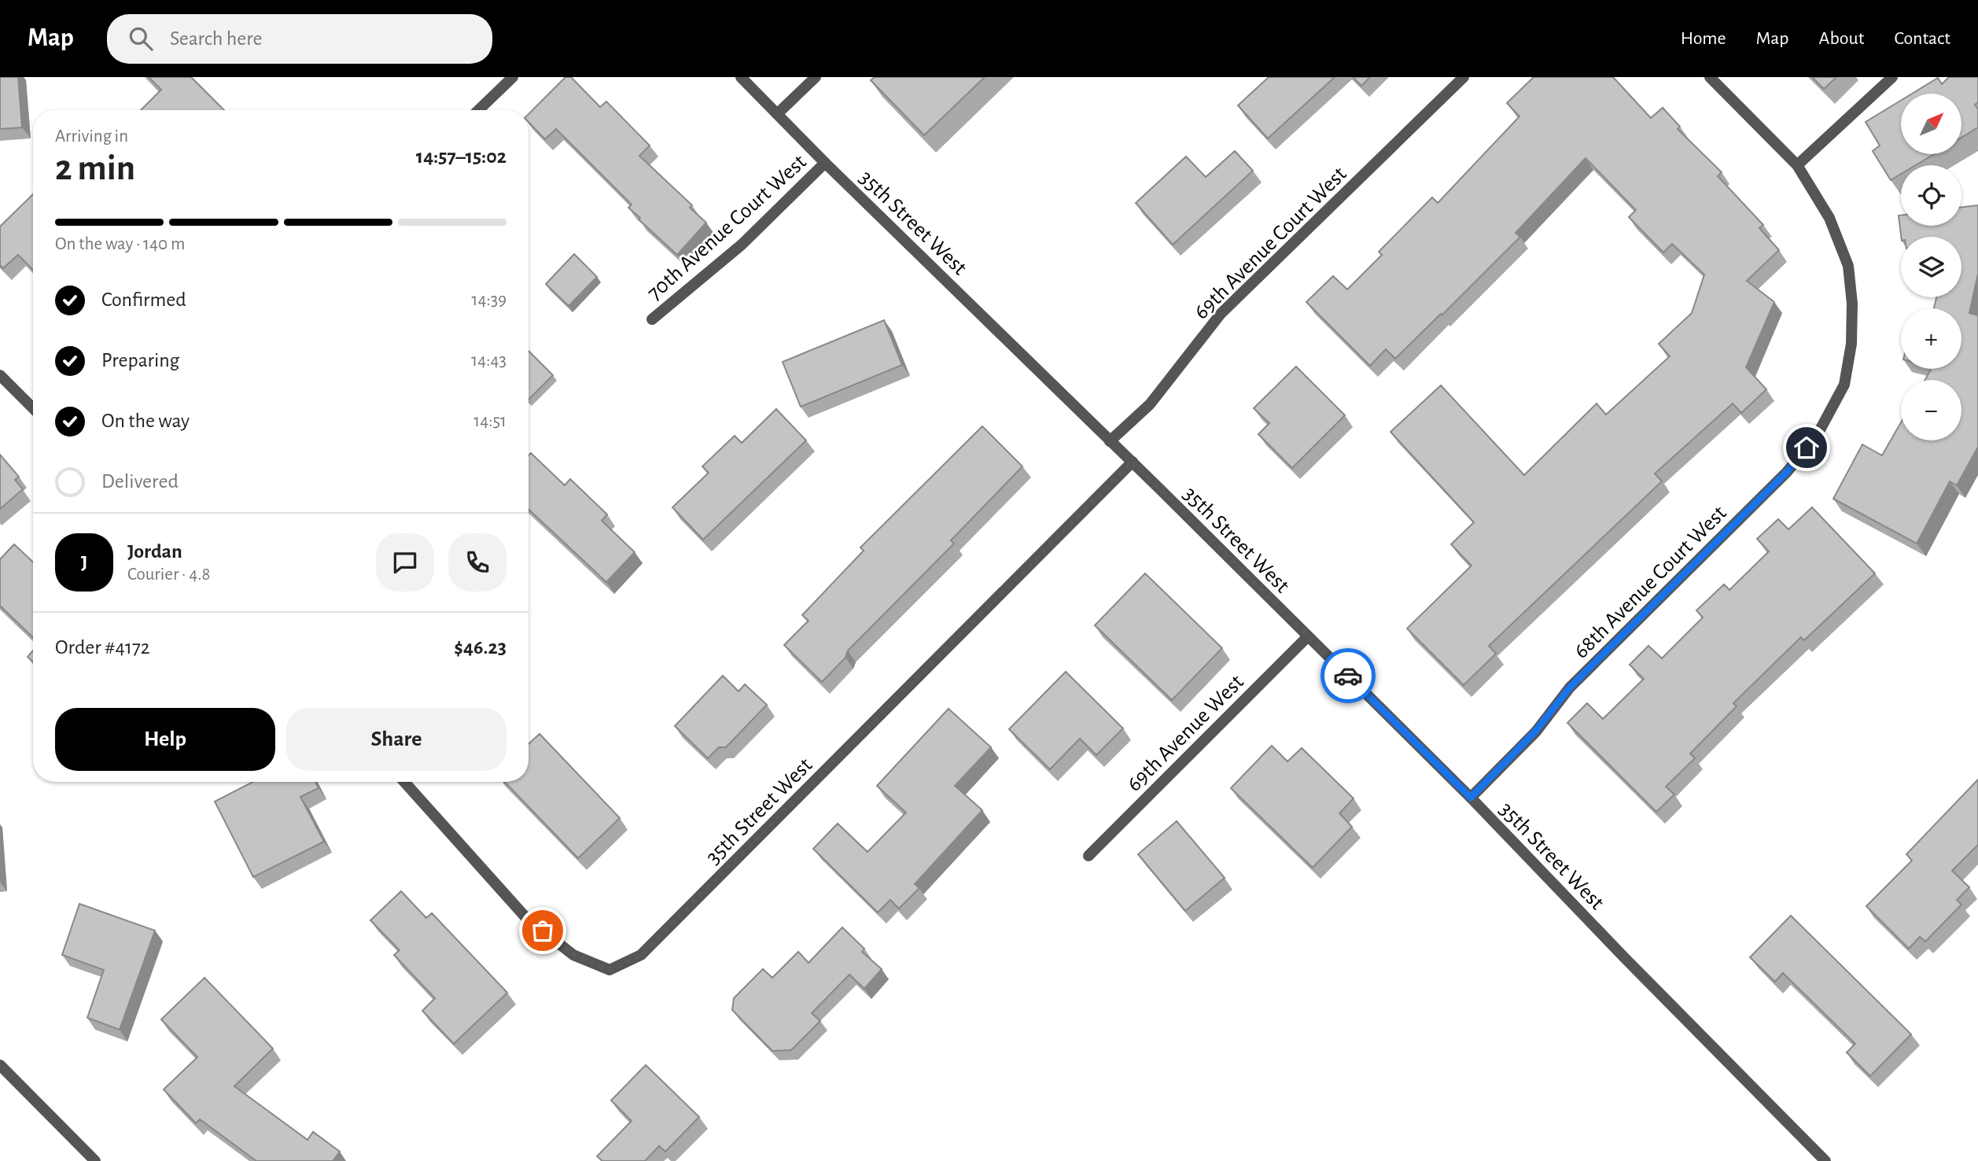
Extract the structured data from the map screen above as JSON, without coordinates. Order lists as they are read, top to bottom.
{
  "streets": {
    "street": [
      "35th Street West",
      "70th Avenue Court West",
      "69th Avenue Court West",
      "68th Avenue Court West",
      "69th Avenue West"
    ]
  },
  "crossings": [
    ["35th Street West", "70th Avenue Court West"],
    ["35th Street West", "69th Avenue Court West"],
    ["35th Street West", "68th Avenue Court West"],
    ["35th Street West", "69th Avenue West"]
  ],
  "north": "top right",
  "page": {
    "header": "Map",
    "search": "Search here",
    "nav": [
      "Home",
      "Map",
      "About",
      "Contact"
    ],
    "map_buttons": ["+", "−"],
    "heading": ["2 min", "Arriving in", "14:57–15:02"],
    "panel": [
      "Jordan",
      "Courier · 4.8",
      "Order #4172",
      "$46.23"
    ],
    "bar": "On the way · 140 m",
    "list": [
      ["Confirmed", "14:39"],
      ["Preparing", "14:43"],
      ["On the way", "14:51"],
      "Delivered"
    ],
    "round": "J",
    "buttons": ["Help", "Share"]
  }
}
